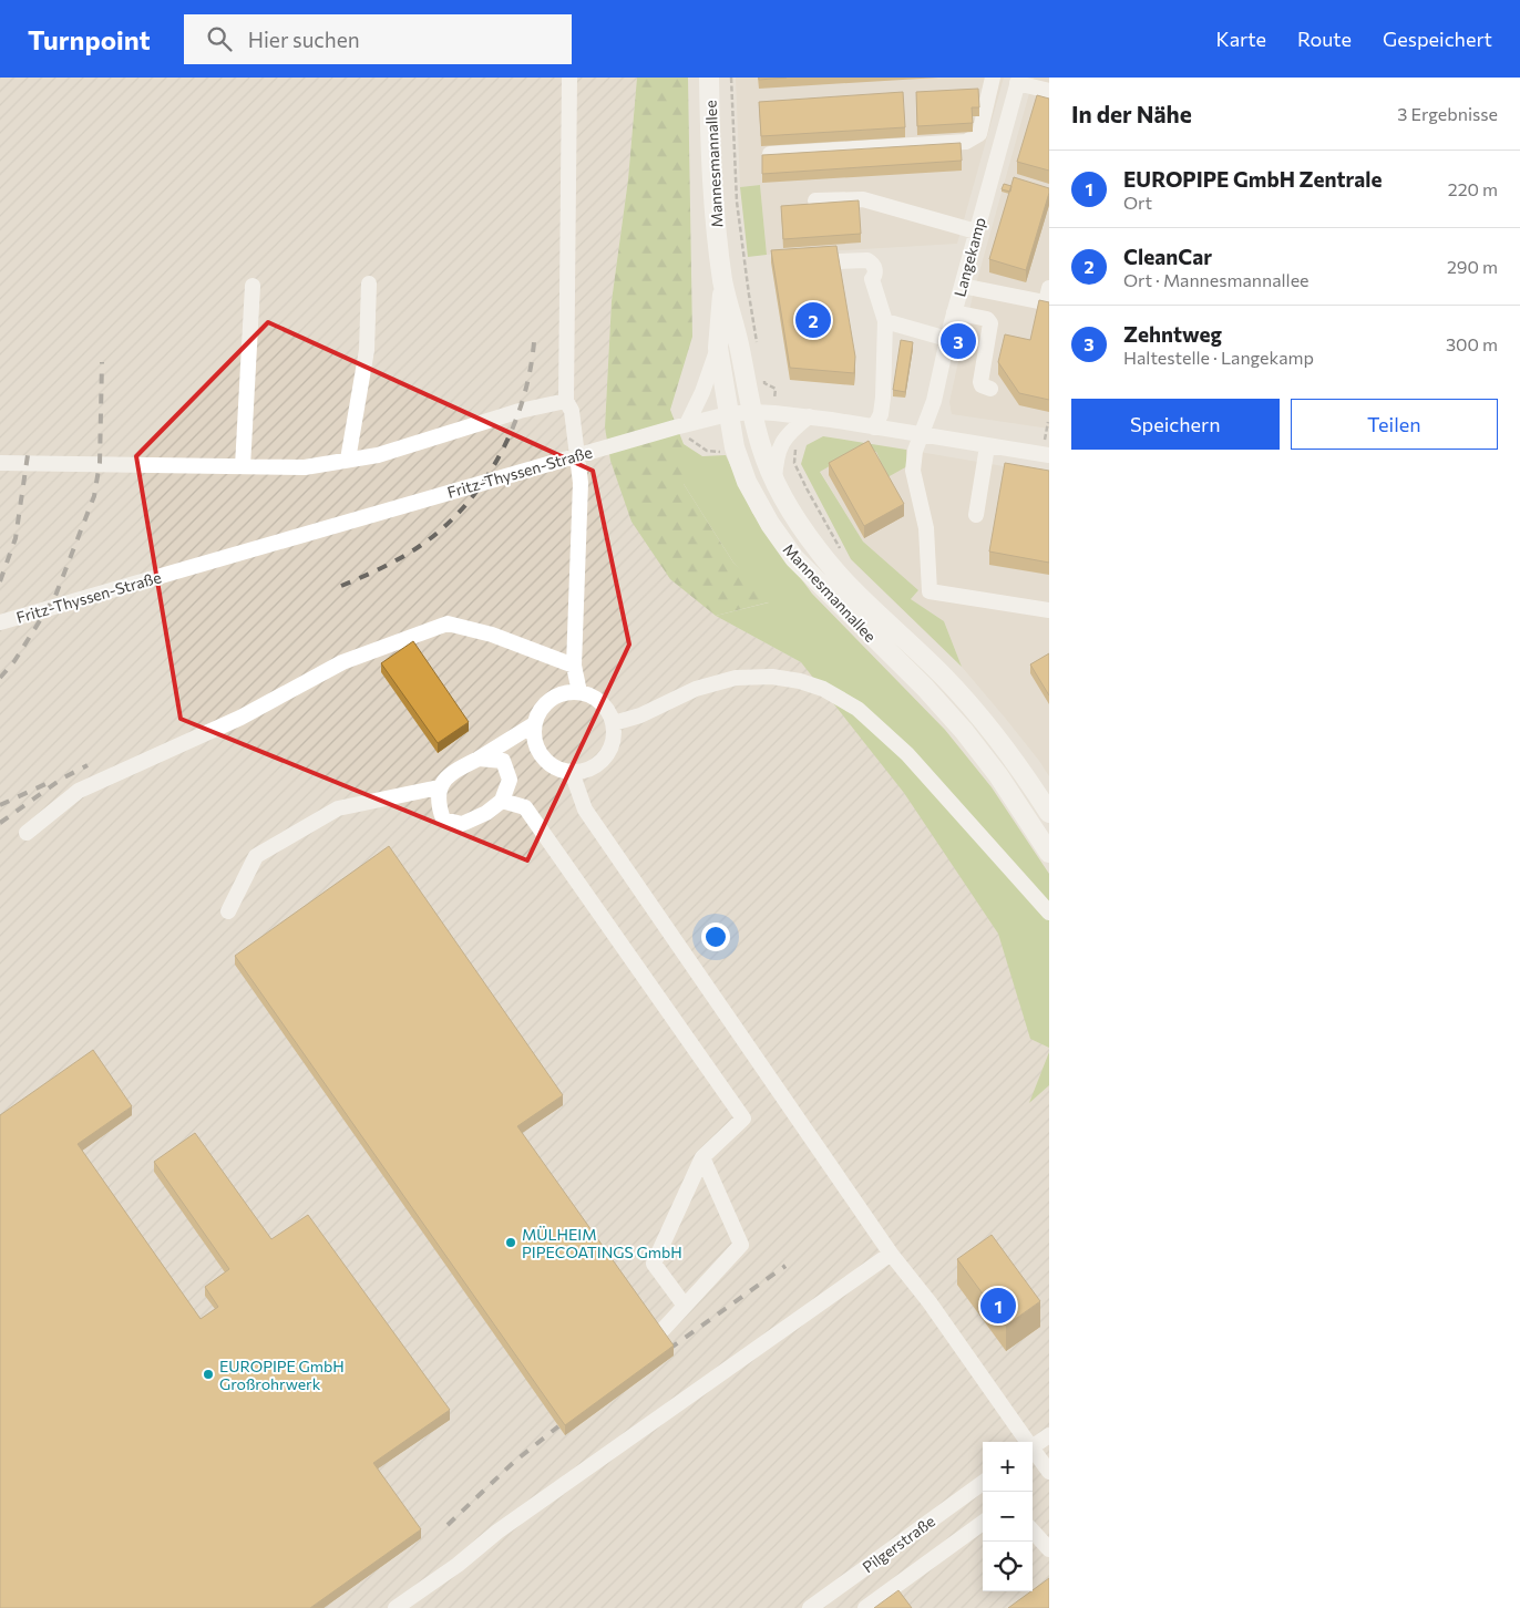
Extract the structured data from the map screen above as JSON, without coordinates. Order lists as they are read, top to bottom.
{
  "streets": {
    "main road": ["Mannesmannallee"],
    "street": ["Langekamp", "Fritz-Thyssen-Straße", "Pilgerstraße"]
  },
  "crossings": [
    ["Mannesmannallee", "Fritz-Thyssen-Straße"],
    ["Langekamp", "Fritz-Thyssen-Straße"]
  ],
  "places": ["MÜLHEIM PIPECOATINGS GmbH", "EUROPIPE GmbH Großrohrwerk"],
  "page": {
    "header": "Turnpoint",
    "search": "Hier suchen",
    "nav": ["Karte", "Route", "Gespeichert"],
    "heading": ["In der Nähe", "3 Ergebnisse"],
    "list": [
      {
        "mark": "1",
        "name": "EUROPIPE GmbH Zentrale",
        "note": "Ort",
        "value": "220 m"
      },
      {
        "mark": "2",
        "name": "CleanCar",
        "note": "Ort · Mannesmannallee",
        "value": "290 m"
      },
      {
        "mark": "3",
        "name": "Zehntweg",
        "note": "Haltestelle · Langekamp",
        "value": "300 m"
      }
    ],
    "pins": ["2", "3", "1"],
    "buttons": ["Speichern", "Teilen"],
    "map_buttons": ["+", "−"]
  }
}
